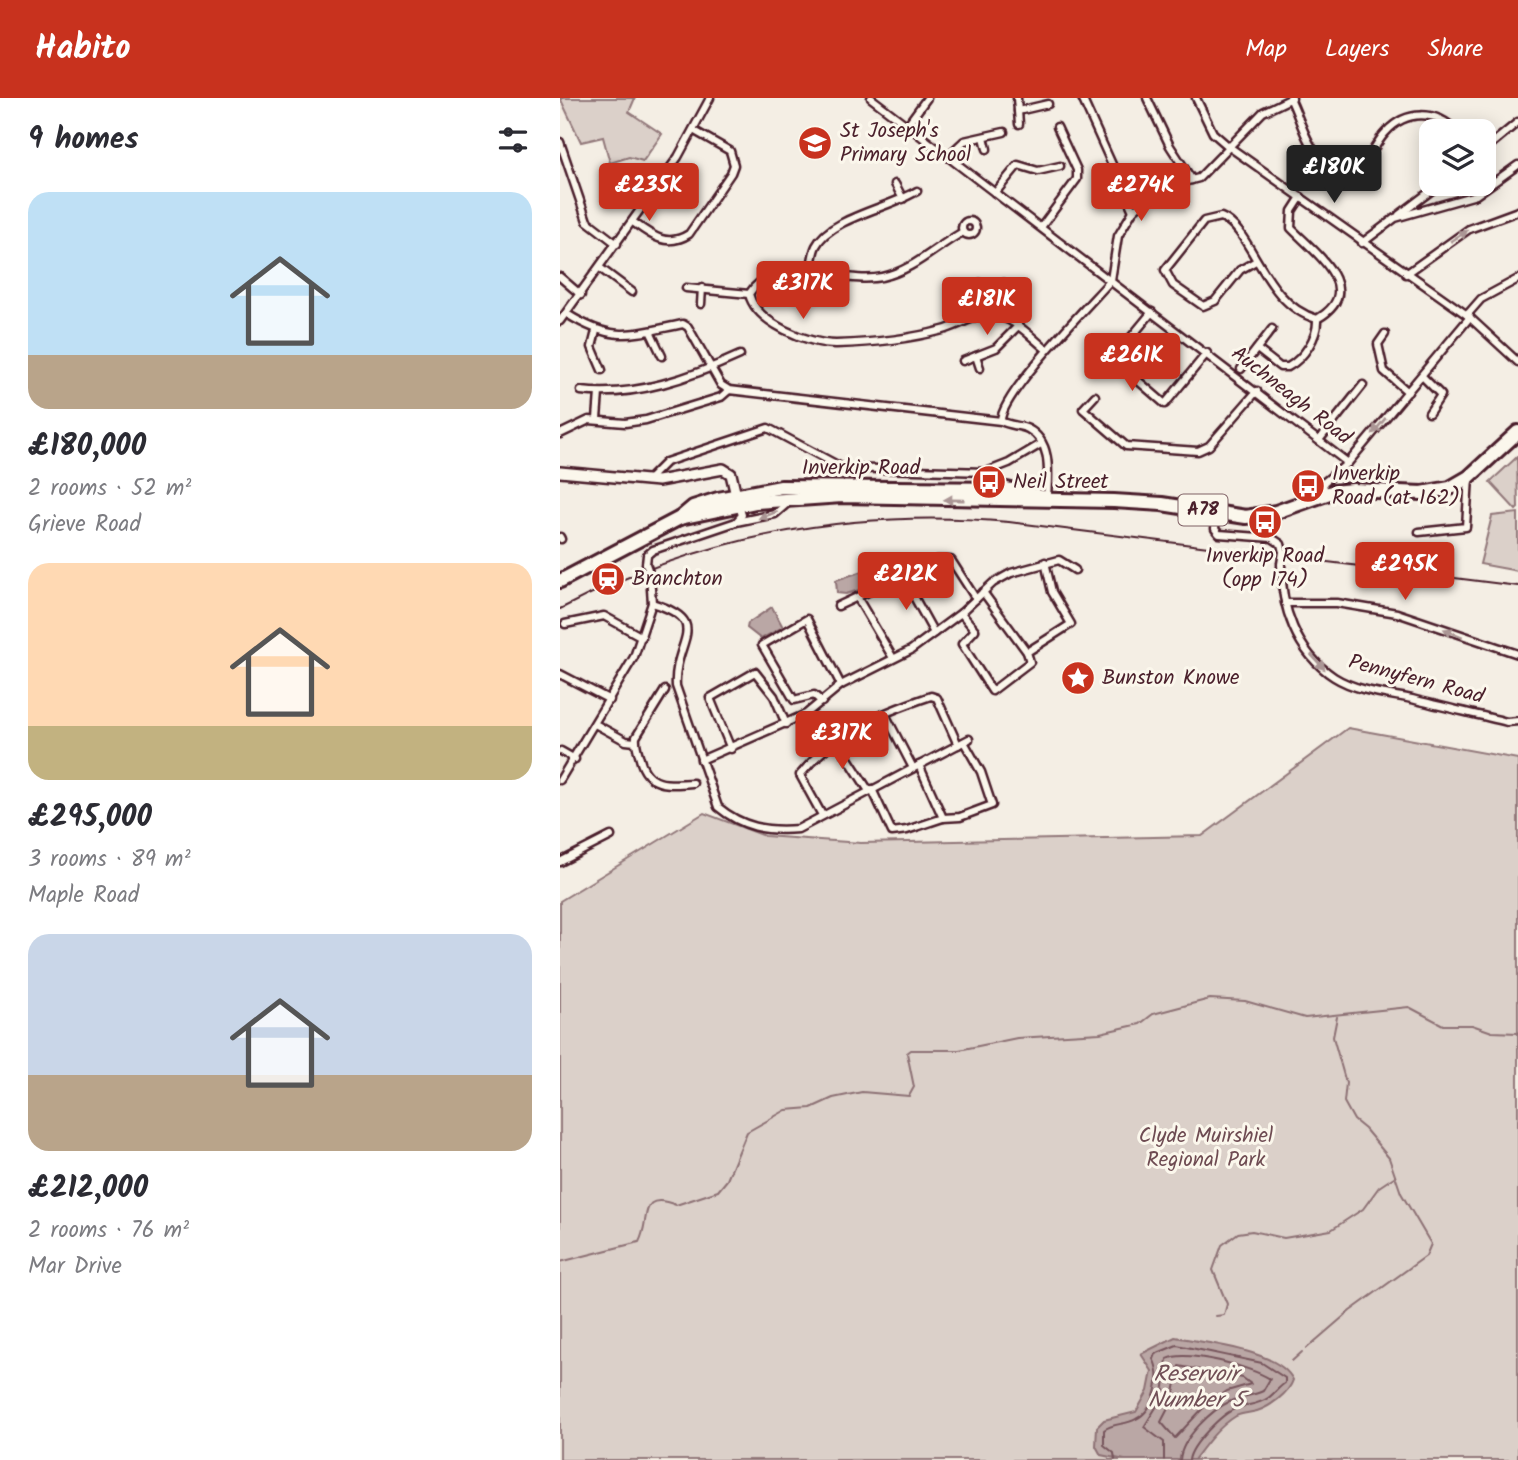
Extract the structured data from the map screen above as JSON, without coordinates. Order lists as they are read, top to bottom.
{
  "streets": {
    "highway": ["Inverkip Road", "A78"],
    "street": ["Auchneagh Road", "Pennyfern Road"]
  },
  "crossings": [
    ["Inverkip Road", "Pennyfern Road"]
  ],
  "one_way": ["Pennyfern Road"],
  "water": ["Reservoir Number 5"],
  "parks": ["Clyde Muirshiel Regional Park"],
  "places": {
    "school or university": ["St Joseph's Primary School"],
    "bus stop": ["Neil Street", "Inverkip Road (at 162)", "Inverkip Road (opp 174)"],
    "station": ["Branchton"],
    "place": ["Bunston Knowe"]
  },
  "page": {
    "header": "Habito",
    "nav": ["Map", "Layers", "Share"],
    "heading": "9 homes",
    "price": [
      "£180K",
      "£235K",
      "£274K",
      "£317K",
      "£181K",
      "£261K",
      "£295K",
      "£212K",
      "£317K"
    ],
    "list": [
      {
        "name": "£180,000",
        "note": "2 rooms · 52 m² · Grieve Road"
      },
      {
        "name": "£295,000",
        "note": "3 rooms · 89 m² · Maple Road"
      },
      {
        "name": "£212,000",
        "note": "2 rooms · 76 m² · Mar Drive"
      }
    ]
  }
}
